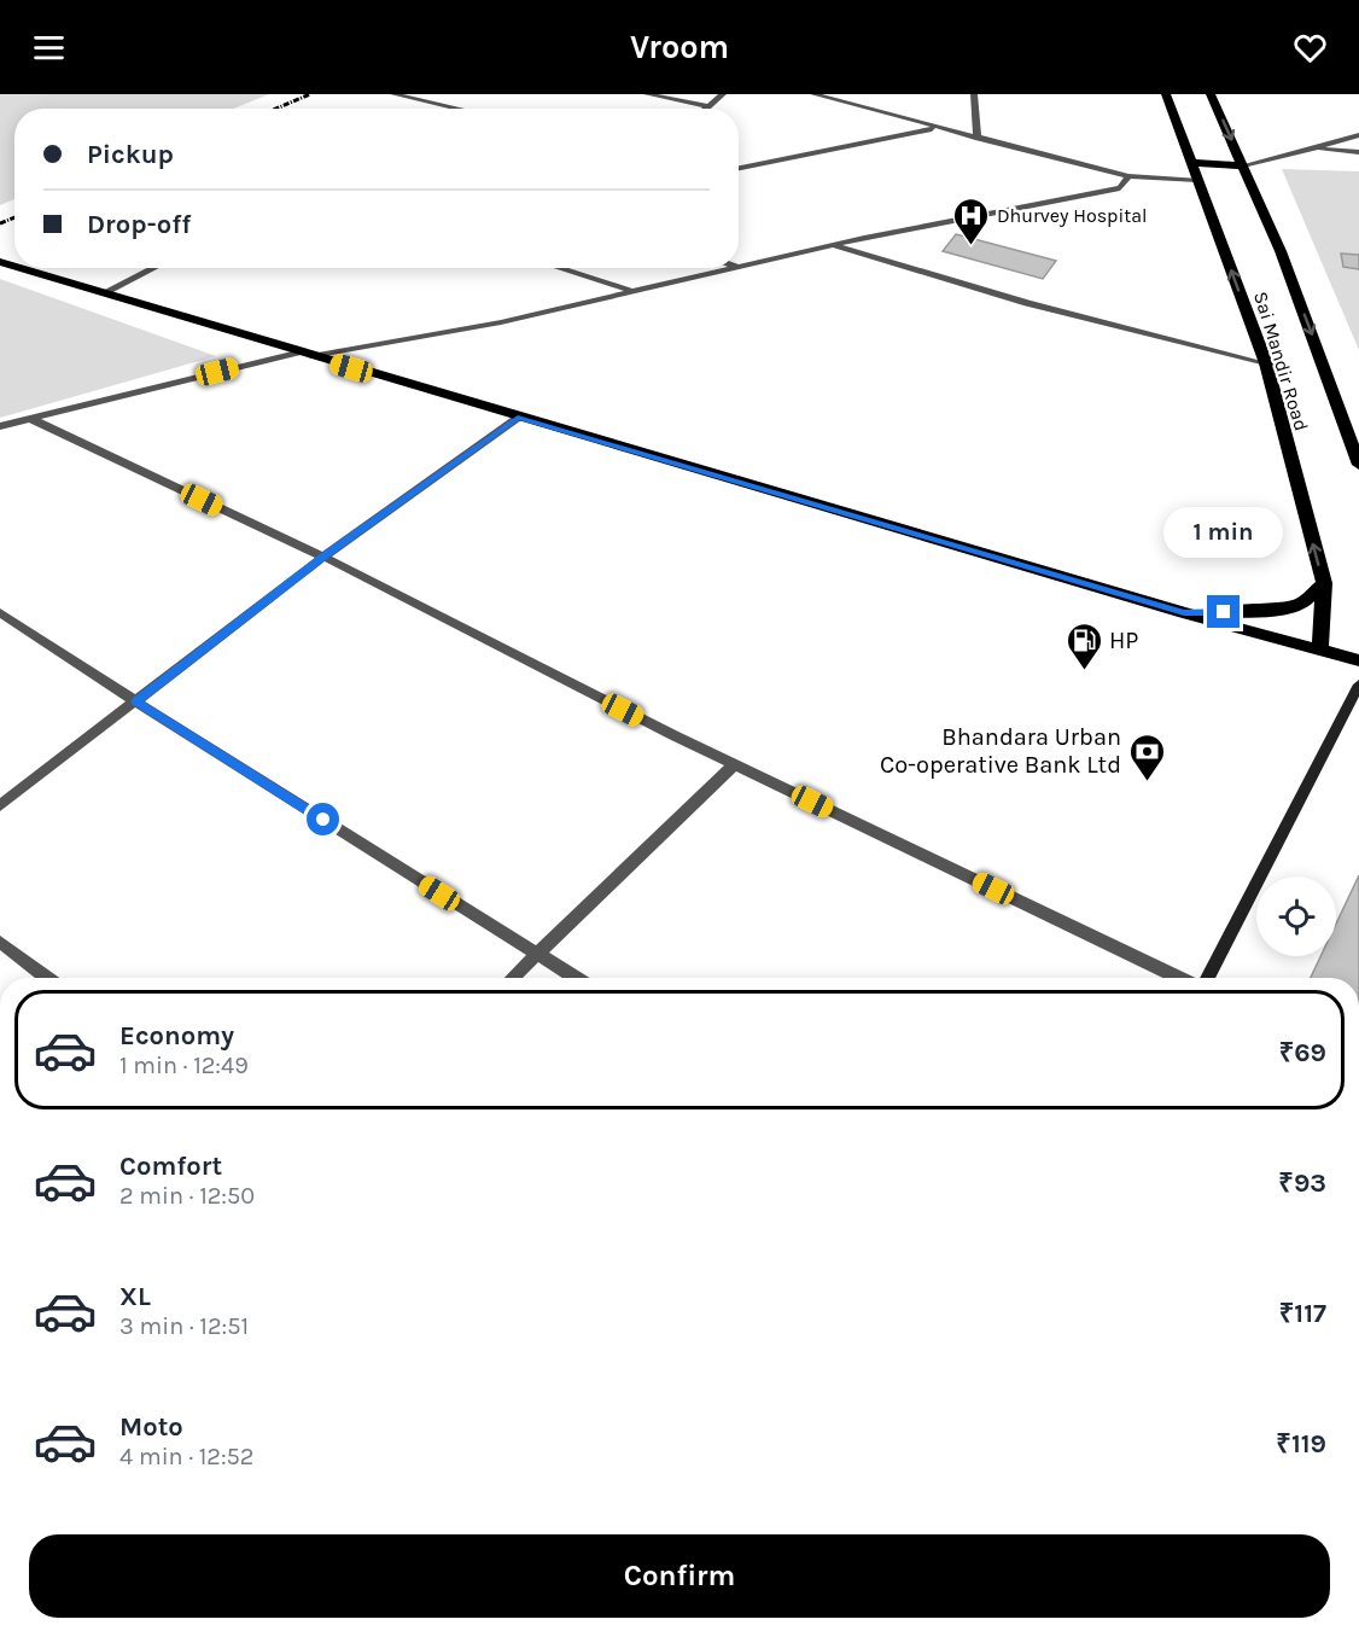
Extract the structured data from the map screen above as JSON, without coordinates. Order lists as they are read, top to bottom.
{
  "streets": {
    "highway": ["Sai Mandir Road"]
  },
  "places": {
    "hospital": ["Dhurvey Hospital"],
    "fuel station": ["HP"],
    "bank": ["Bhandara Urban Co-operative Bank Ltd"]
  },
  "page": {
    "header": "Vroom",
    "banner": ["Pickup", "Drop-off"],
    "bubble": "1 min",
    "list": [
      {
        "name": "Economy",
        "note": "1 min · 12:49",
        "value": "₹69"
      },
      {
        "name": "Comfort",
        "note": "2 min · 12:50",
        "value": "₹93"
      },
      {
        "name": "XL",
        "note": "3 min · 12:51",
        "value": "₹117"
      },
      {
        "name": "Moto",
        "note": "4 min · 12:52",
        "value": "₹119"
      }
    ],
    "buttons": "Confirm"
  }
}
